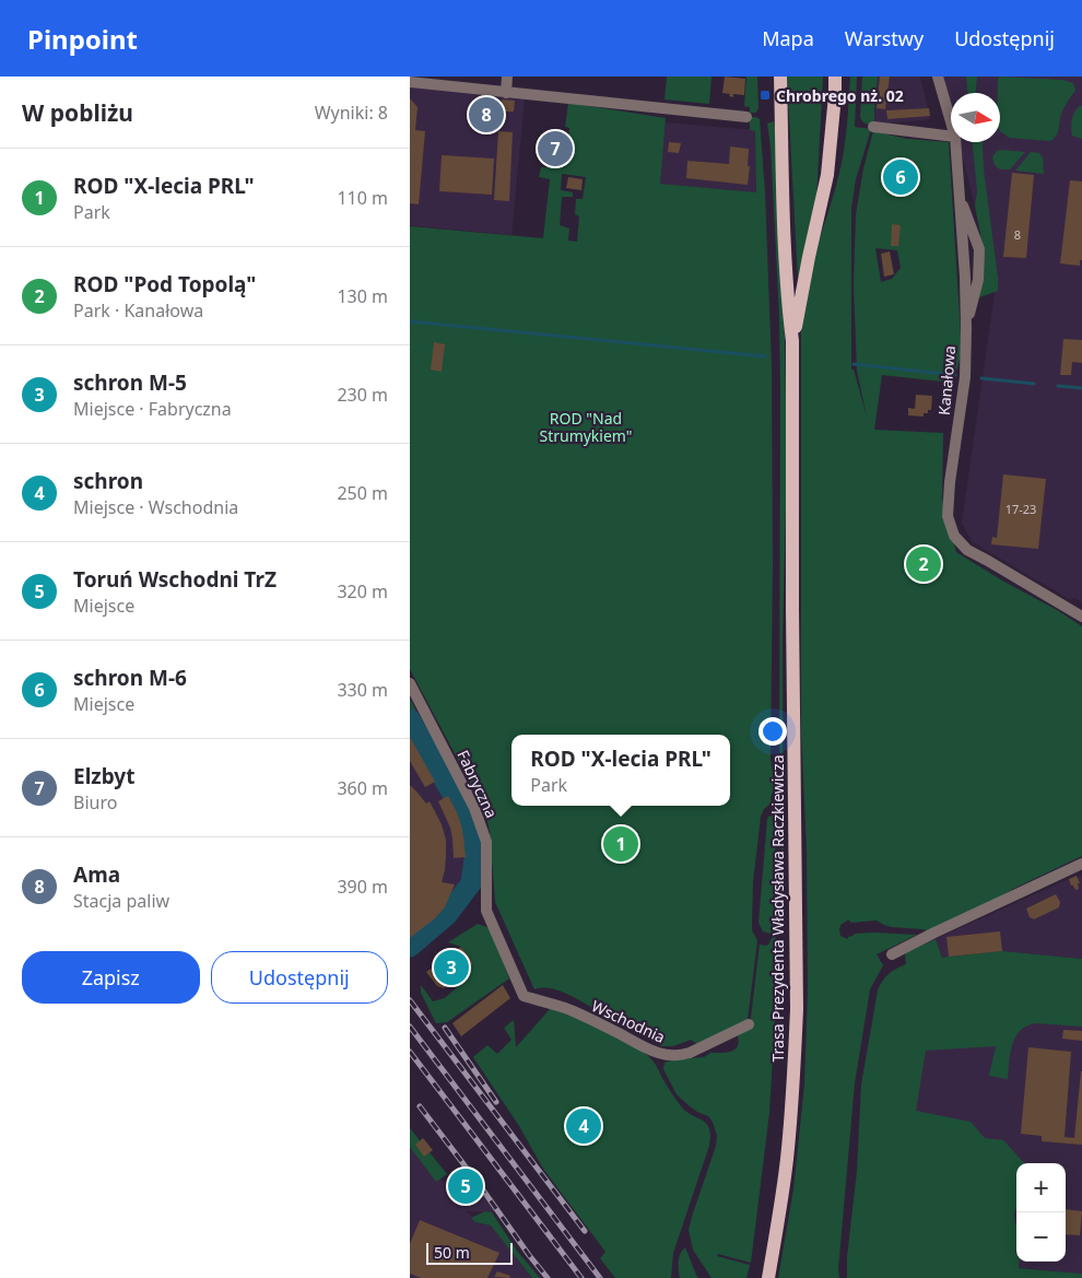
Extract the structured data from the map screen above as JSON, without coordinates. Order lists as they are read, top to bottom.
{
  "streets": {
    "main road": ["Trasa Prezydenta Władysława Raczkiewicza"],
    "street": ["Kanałowa", "Fabryczna", "Wschodnia"]
  },
  "crossings": [
    ["Fabryczna", "Wschodnia"]
  ],
  "parks": ["ROD \"Nad Strumykiem\""],
  "places": {
    "transit": ["Chrobrego nż. 02"]
  },
  "house_numbers": ["8", "17-23"],
  "scale_bar": "50 m",
  "north": "right",
  "page": {
    "header": "Pinpoint",
    "nav": ["Mapa", "Warstwy", "Udostępnij"],
    "heading": ["W pobliżu", "Wyniki: 8"],
    "pins": [
      "8",
      "7",
      "6",
      "2",
      "1",
      "3",
      "4",
      "5"
    ],
    "list": [
      {
        "mark": "1",
        "name": "ROD \"X-lecia PRL\"",
        "note": "Park",
        "value": "110 m"
      },
      {
        "mark": "2",
        "name": "ROD \"Pod Topolą\"",
        "note": "Park · Kanałowa",
        "value": "130 m"
      },
      {
        "mark": "3",
        "name": "schron M-5",
        "note": "Miejsce · Fabryczna",
        "value": "230 m"
      },
      {
        "mark": "4",
        "name": "schron",
        "note": "Miejsce · Wschodnia",
        "value": "250 m"
      },
      {
        "mark": "5",
        "name": "Toruń Wschodni TrZ",
        "note": "Miejsce",
        "value": "320 m"
      },
      {
        "mark": "6",
        "name": "schron M-6",
        "note": "Miejsce",
        "value": "330 m"
      },
      {
        "mark": "7",
        "name": "Elzbyt",
        "note": "Biuro",
        "value": "360 m"
      },
      {
        "mark": "8",
        "name": "Ama",
        "note": "Stacja paliw",
        "value": "390 m"
      }
    ],
    "popup": ["ROD \"X-lecia PRL\"", "Park"],
    "buttons": ["Zapisz", "Udostępnij"],
    "map_buttons": ["+", "−"],
    "scale": "50 m"
  }
}
